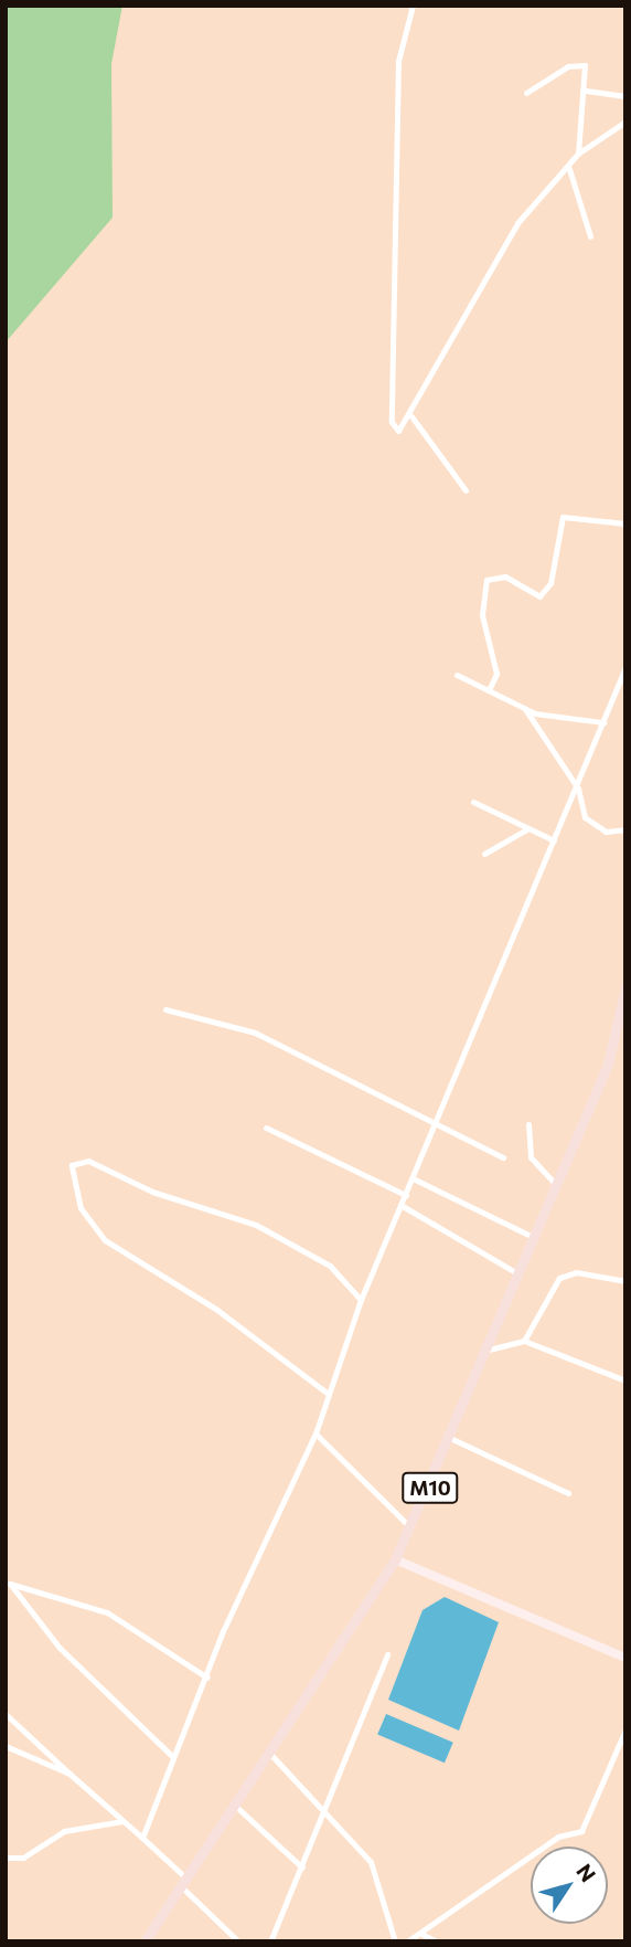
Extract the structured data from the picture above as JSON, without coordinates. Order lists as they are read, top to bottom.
{
  "streets": {
    "main road": ["M10"]
  },
  "north": "top right"
}
